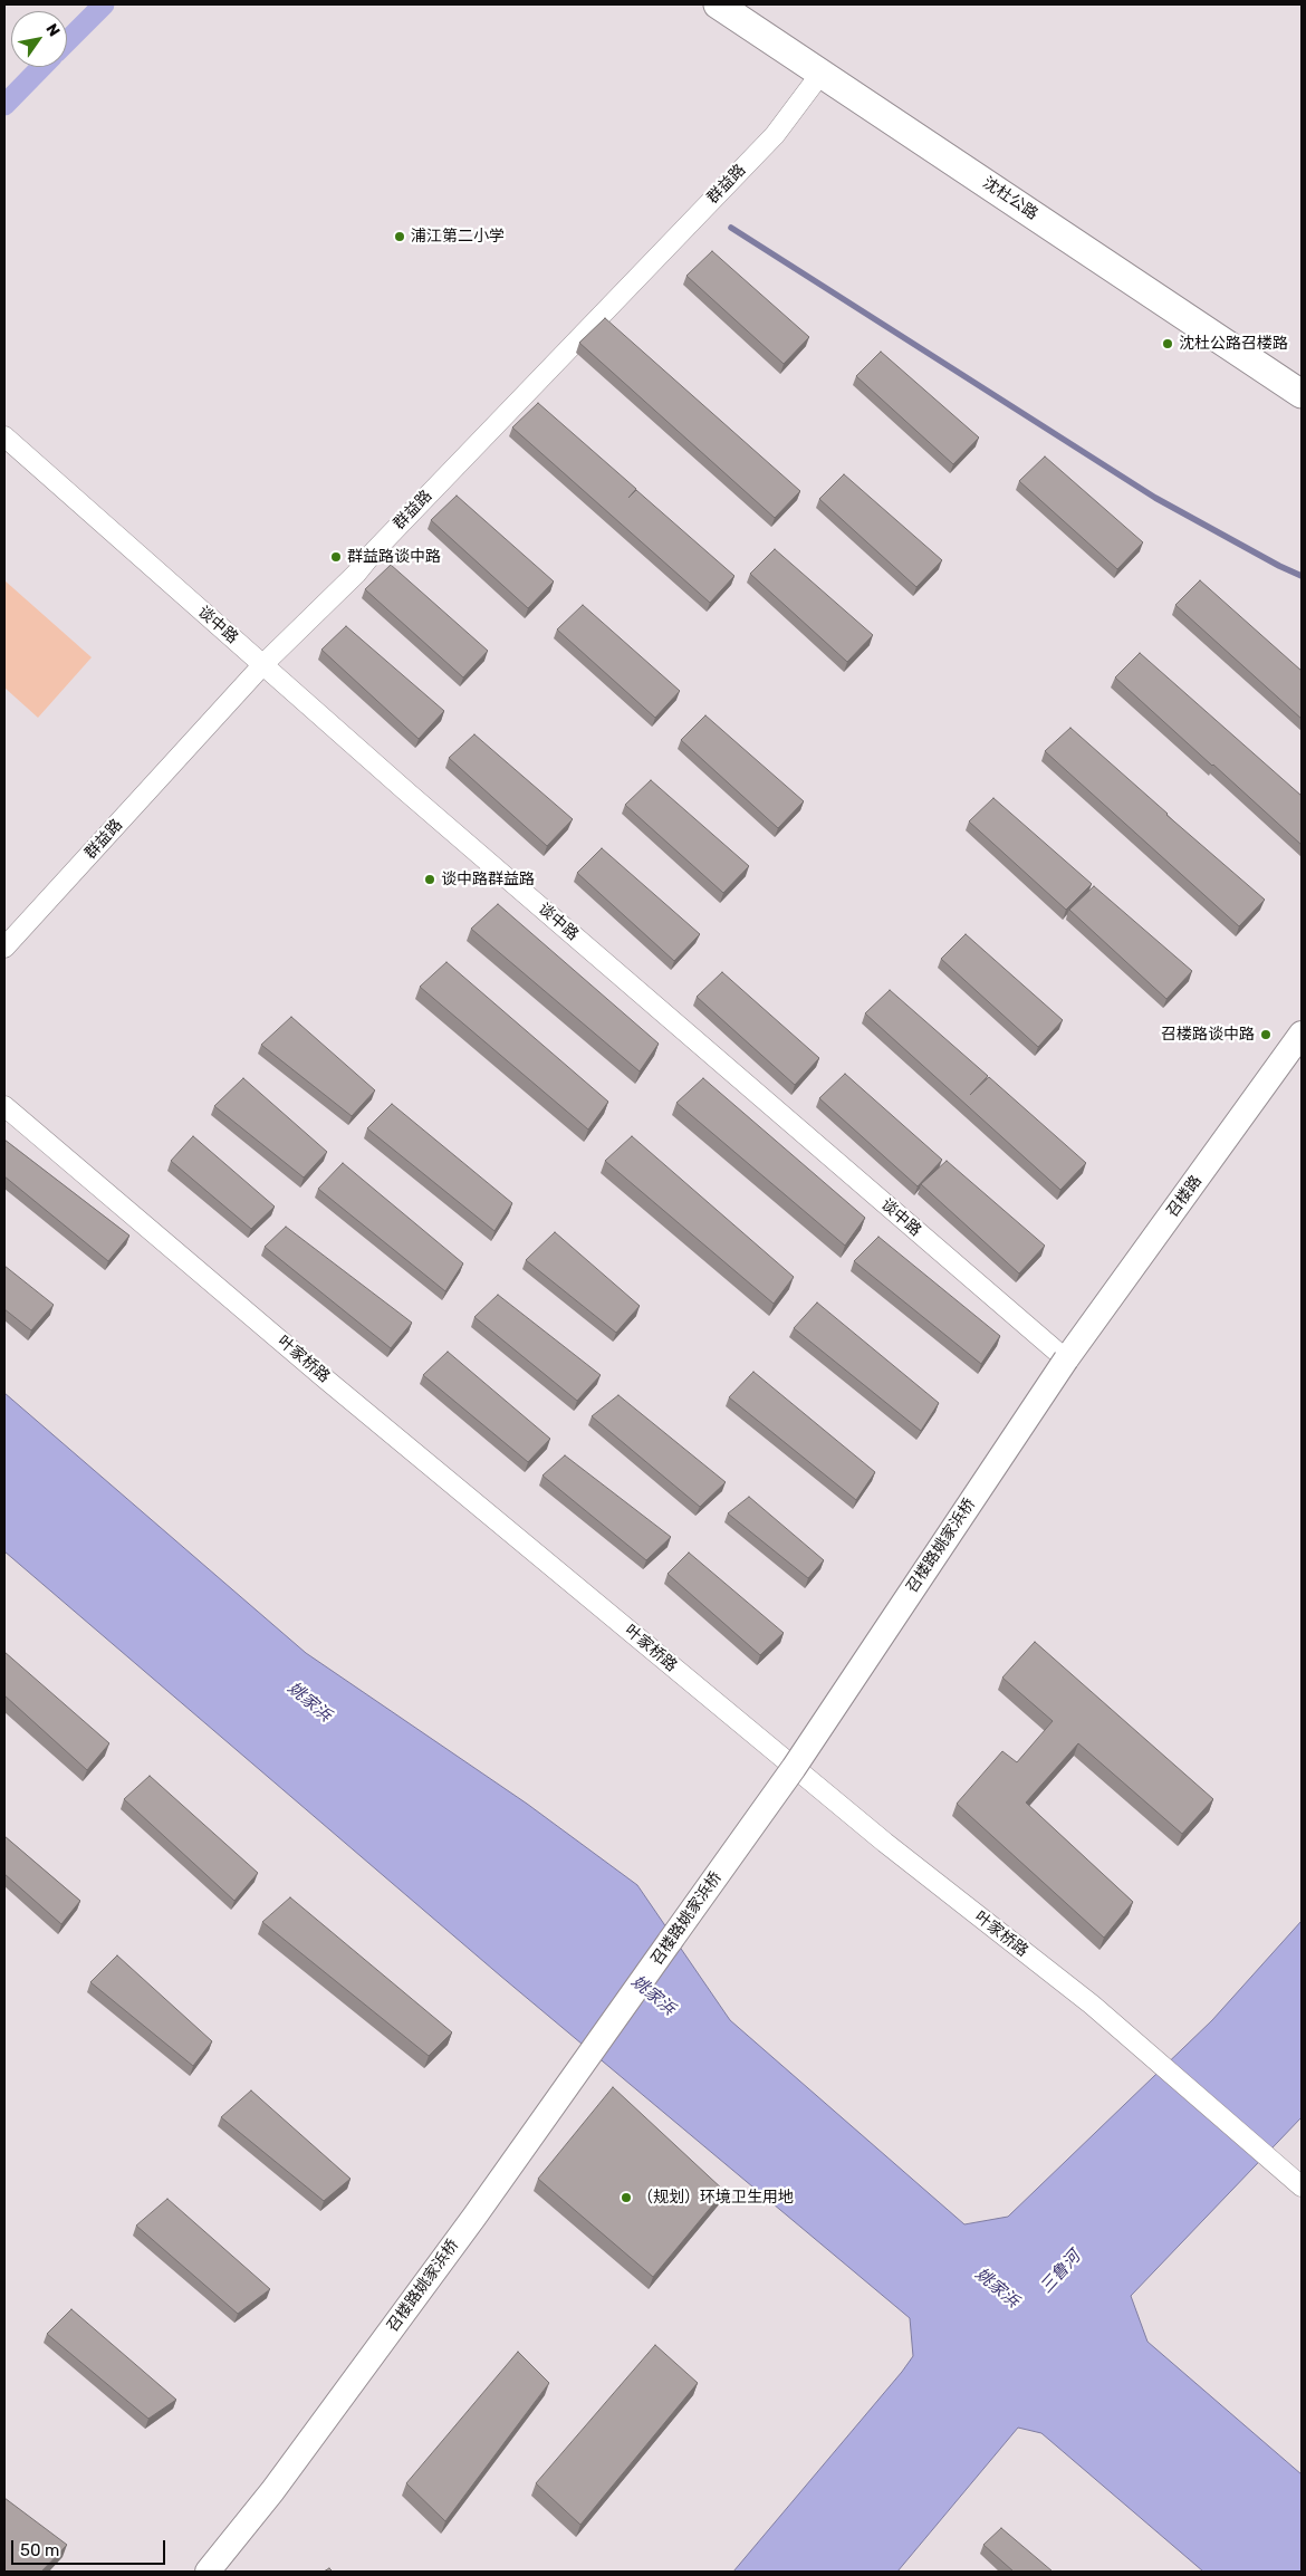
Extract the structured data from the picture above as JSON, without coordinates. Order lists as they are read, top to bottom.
{
  "streets": {
    "main road": ["沈杜公路"],
    "street": [
      "群益路",
      "谈中路",
      "召楼路",
      "叶家桥路",
      "召楼路姚家浜桥"
    ]
  },
  "crossings": [
    ["群益路", "沈杜公路"],
    ["群益路", "谈中路"],
    ["谈中路", "召楼路"],
    ["谈中路", "召楼路姚家浜桥"],
    ["召楼路", "召楼路姚家浜桥"]
  ],
  "water": ["姚家浜", "三鲁河"],
  "places": [
    "浦江第二小学",
    "沈杜公路召楼路",
    "群益路谈中路",
    "谈中路群益路",
    "召楼路谈中路",
    "（规划）环境卫生用地"
  ],
  "scale_bar": "50 m",
  "north": "top right"
}
